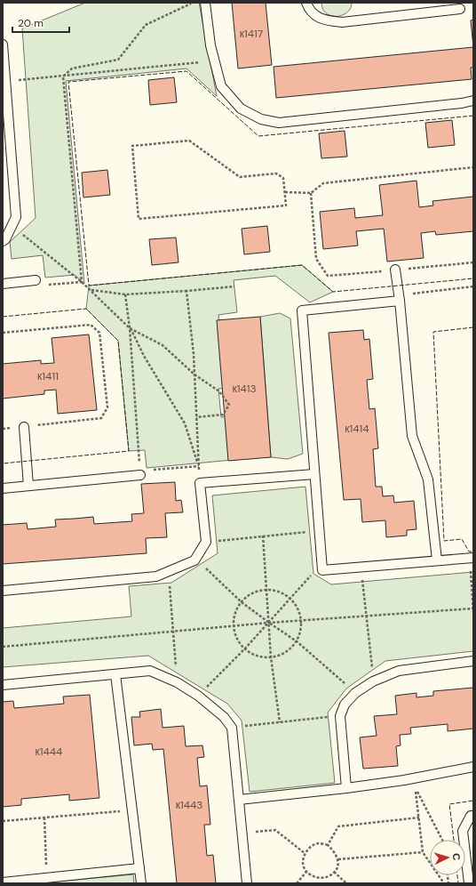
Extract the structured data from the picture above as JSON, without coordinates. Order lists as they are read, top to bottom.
{
  "house_numbers": [
    "к1417",
    "к1411",
    "к1413",
    "к1414",
    "к1444",
    "к1443"
  ],
  "scale_bar": "20 m",
  "north": "right"
}
